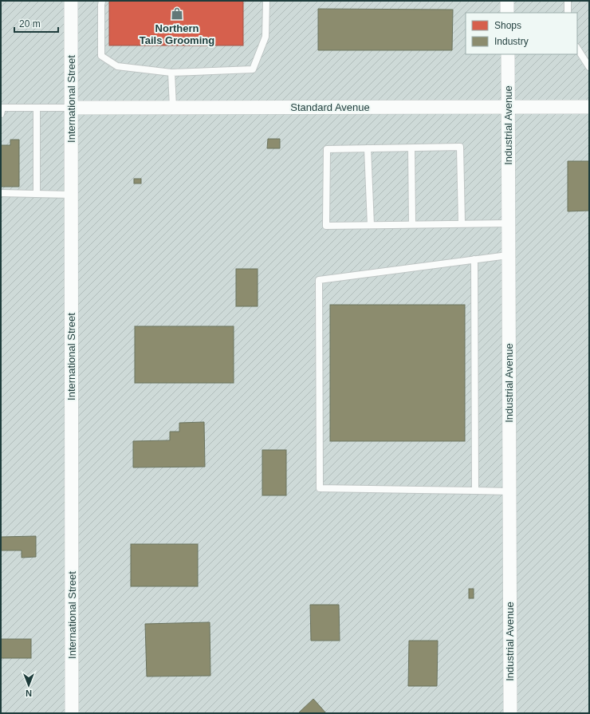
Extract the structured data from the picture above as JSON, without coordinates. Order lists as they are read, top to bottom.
{
  "streets": {
    "street": ["International Street", "Standard Avenue", "Industrial Avenue"]
  },
  "crossings": [
    ["International Street", "Standard Avenue"],
    ["Standard Avenue", "Industrial Avenue"]
  ],
  "places": {
    "shop": ["Northern Tails Grooming"]
  },
  "legend": ["Shops", "Industry"],
  "scale_bar": "20 m",
  "north": "bottom"
}
